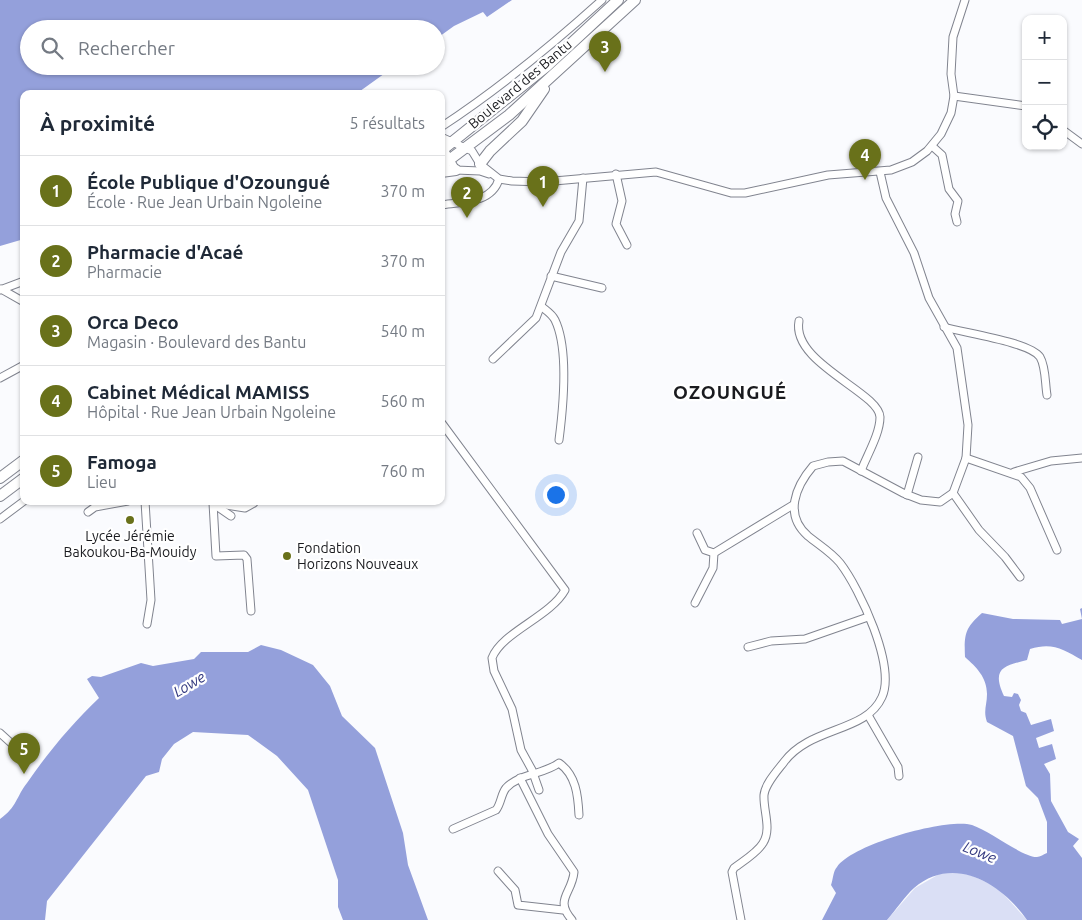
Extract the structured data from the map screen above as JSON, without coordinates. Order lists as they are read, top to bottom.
{
  "streets": {
    "highway": ["Boulevard des Bantu"]
  },
  "districts": ["OZOUNGUÉ"],
  "water": ["Lowe"],
  "places": ["Lycée Jérémie Bakoukou-Ba-Mouidy", "Fondation Horizons Nouveaux"],
  "page": {
    "map_buttons": ["+", "−"],
    "search": "Rechercher",
    "pins": [
      "3",
      "4",
      "1",
      "2",
      "5"
    ],
    "heading": ["À proximité", "5 résultats"],
    "list": [
      {
        "mark": "1",
        "name": "École Publique d'Ozoungué",
        "note": "École · Rue Jean Urbain Ngoleine",
        "value": "370 m"
      },
      {
        "mark": "2",
        "name": "Pharmacie d'Acaé",
        "note": "Pharmacie",
        "value": "370 m"
      },
      {
        "mark": "3",
        "name": "Orca Deco",
        "note": "Magasin · Boulevard des Bantu",
        "value": "540 m"
      },
      {
        "mark": "4",
        "name": "Cabinet Médical MAMISS",
        "note": "Hôpital · Rue Jean Urbain Ngoleine",
        "value": "560 m"
      },
      {
        "mark": "5",
        "name": "Famoga",
        "note": "Lieu",
        "value": "760 m"
      }
    ]
  }
}
